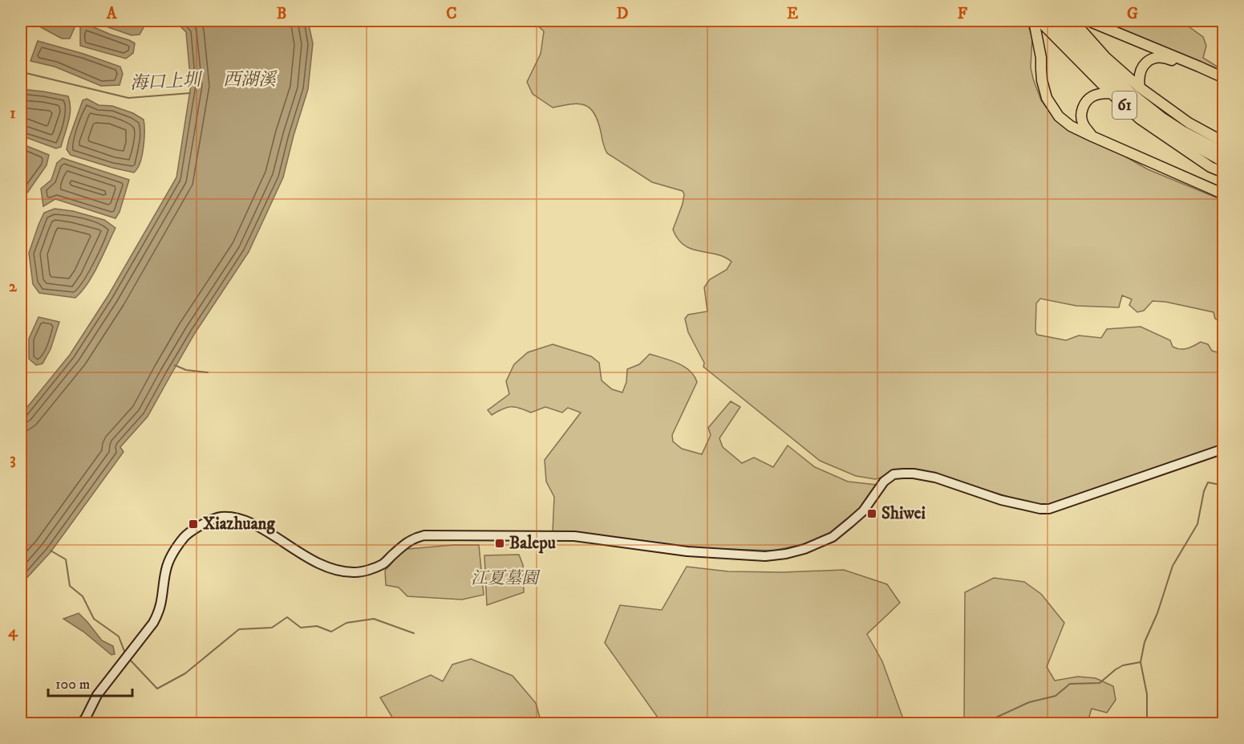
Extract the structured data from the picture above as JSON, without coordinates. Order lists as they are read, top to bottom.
{
  "streets": {
    "main road": ["61"]
  },
  "water": ["西湖溪", "海口上圳"],
  "parks": ["江夏墓園"],
  "places": {
    "transit": ["Shiwei", "Xiazhuang", "Balepu"]
  },
  "scale_bar": "100 m",
  "grid": {
    "columns": [
      "A",
      "B",
      "C",
      "D",
      "E",
      "F",
      "G"
    ],
    "rows": [
      "1",
      "2",
      "3",
      "4"
    ]
  }
}
